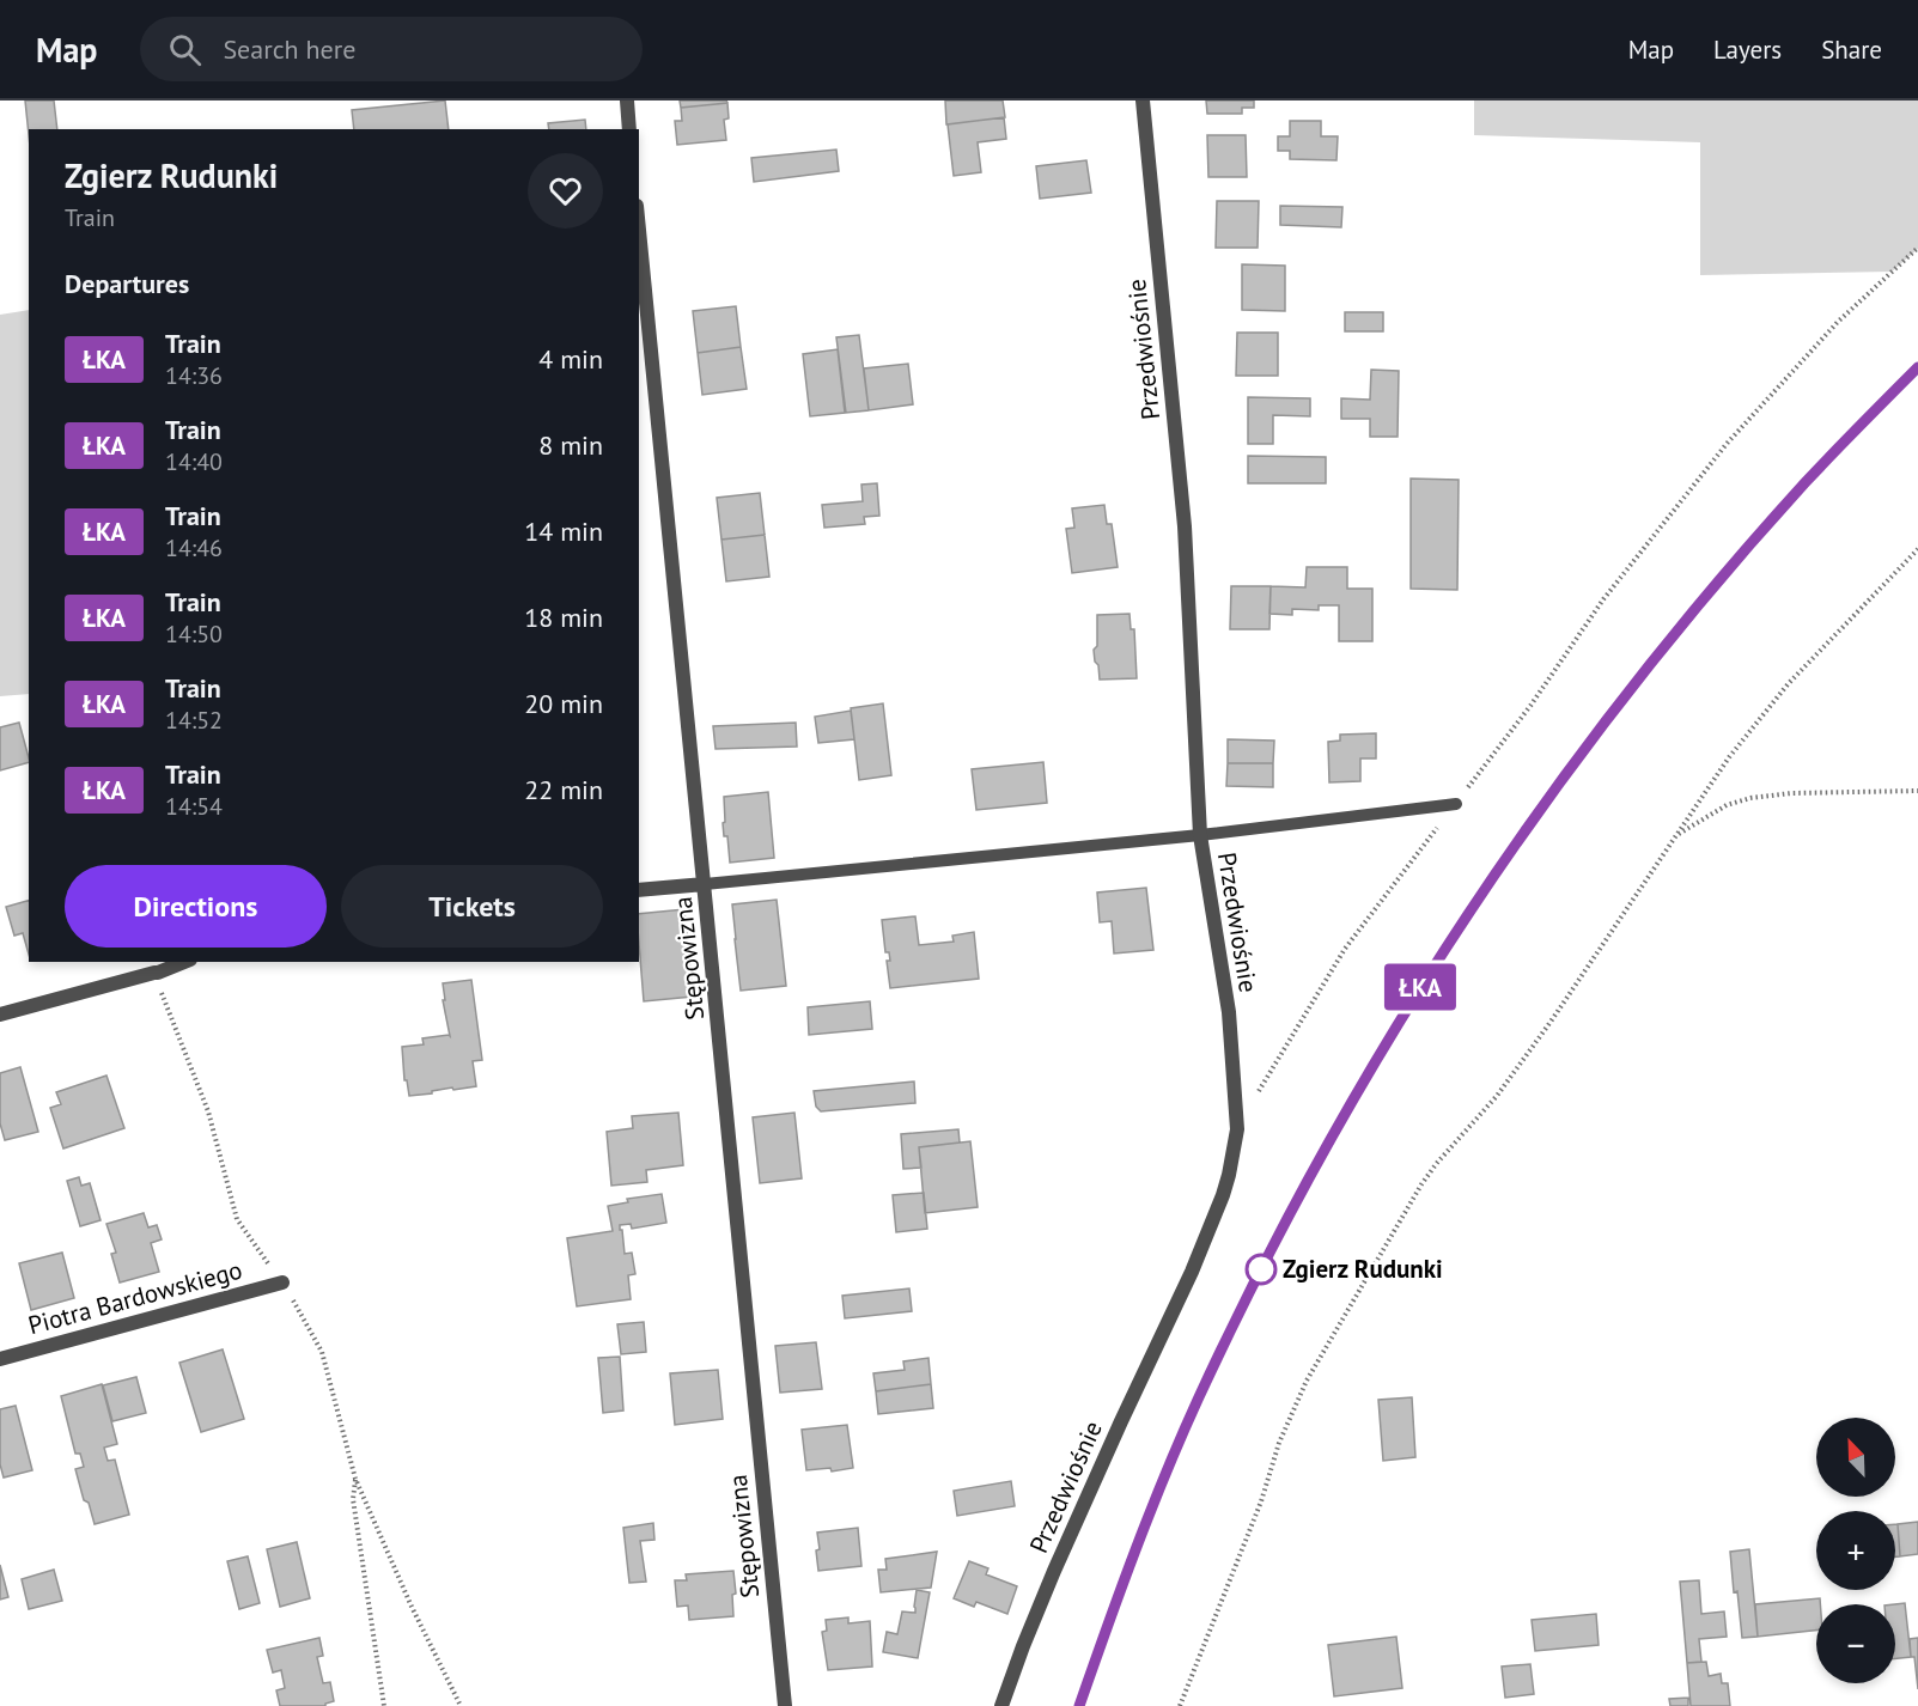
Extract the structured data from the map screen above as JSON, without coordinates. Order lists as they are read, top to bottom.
{
  "streets": {
    "street": ["Przedwiośnie", "Stępowizna", "Piotra Bardowskiego"]
  },
  "places": ["Zgierz Rudunki"],
  "north": "top left",
  "page": {
    "header": "Map",
    "search": "Search here",
    "nav": ["Map", "Layers", "Share"],
    "on_map": "ŁKA",
    "heading": [
      ["Zgierz Rudunki", "Train"],
      "Departures"
    ],
    "list": [
      {
        "mark": "ŁKA",
        "name": "Train",
        "note": "14:36",
        "value": "4 min"
      },
      {
        "mark": "ŁKA",
        "name": "Train",
        "note": "14:40",
        "value": "8 min"
      },
      {
        "mark": "ŁKA",
        "name": "Train",
        "note": "14:46",
        "value": "14 min"
      },
      {
        "mark": "ŁKA",
        "name": "Train",
        "note": "14:50",
        "value": "18 min"
      },
      {
        "mark": "ŁKA",
        "name": "Train",
        "note": "14:52",
        "value": "20 min"
      },
      {
        "mark": "ŁKA",
        "name": "Train",
        "note": "14:54",
        "value": "22 min"
      }
    ],
    "buttons": ["Directions", "Tickets"],
    "map_buttons": ["+", "−"]
  }
}
